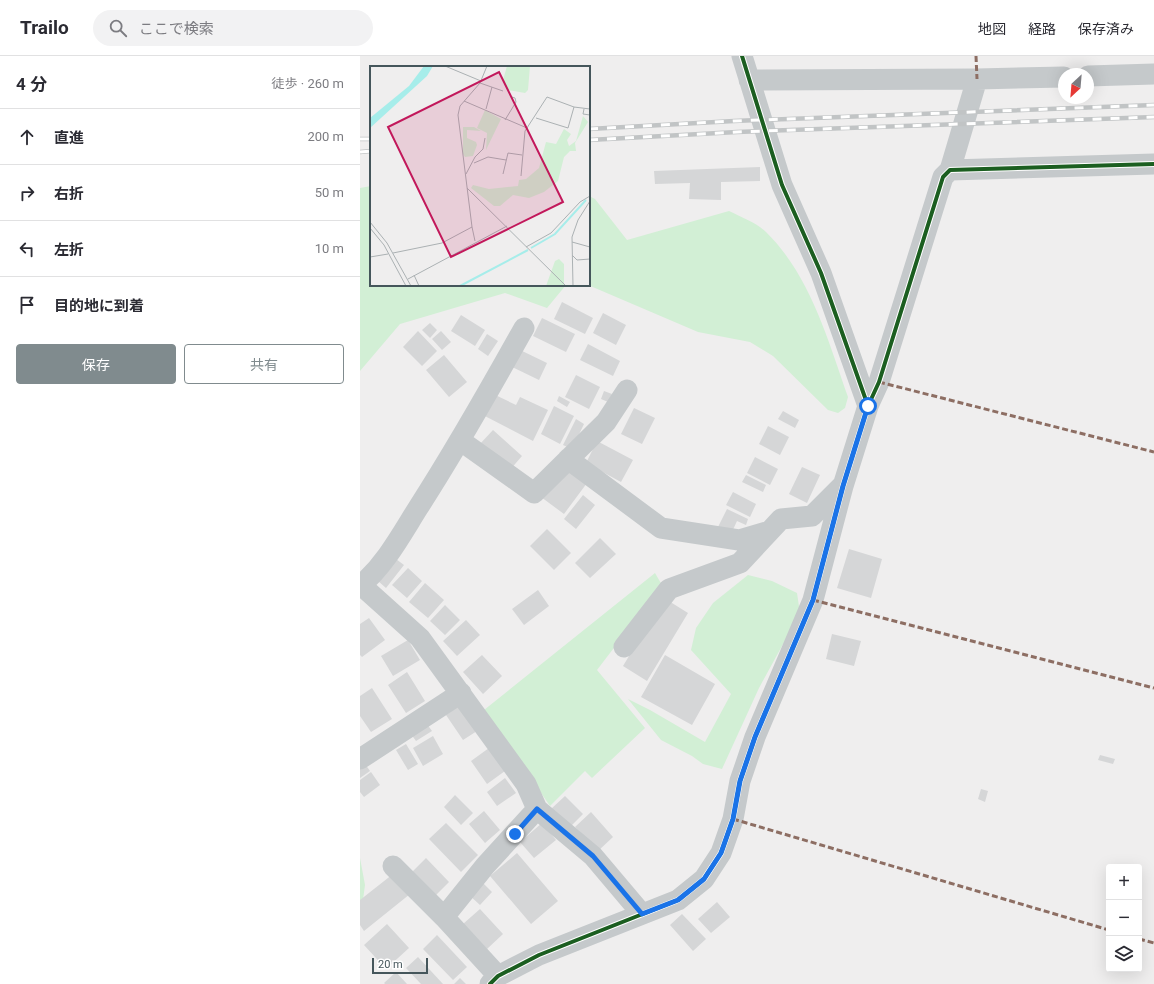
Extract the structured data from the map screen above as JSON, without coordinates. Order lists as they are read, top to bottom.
{
  "scale_bar": "20 m",
  "north": "bottom left",
  "page": {
    "header": "Trailo",
    "search": "ここで検索",
    "nav": ["地図", "経路", "保存済み"],
    "heading": ["4 分", "徒歩 · 260 m"],
    "list": [
      ["直進", "200 m"],
      ["右折", "50 m"],
      ["左折", "10 m"],
      "目的地に到着"
    ],
    "buttons": ["保存", "共有"],
    "map_buttons": ["+", "−"],
    "scale": "20 m"
  }
}
